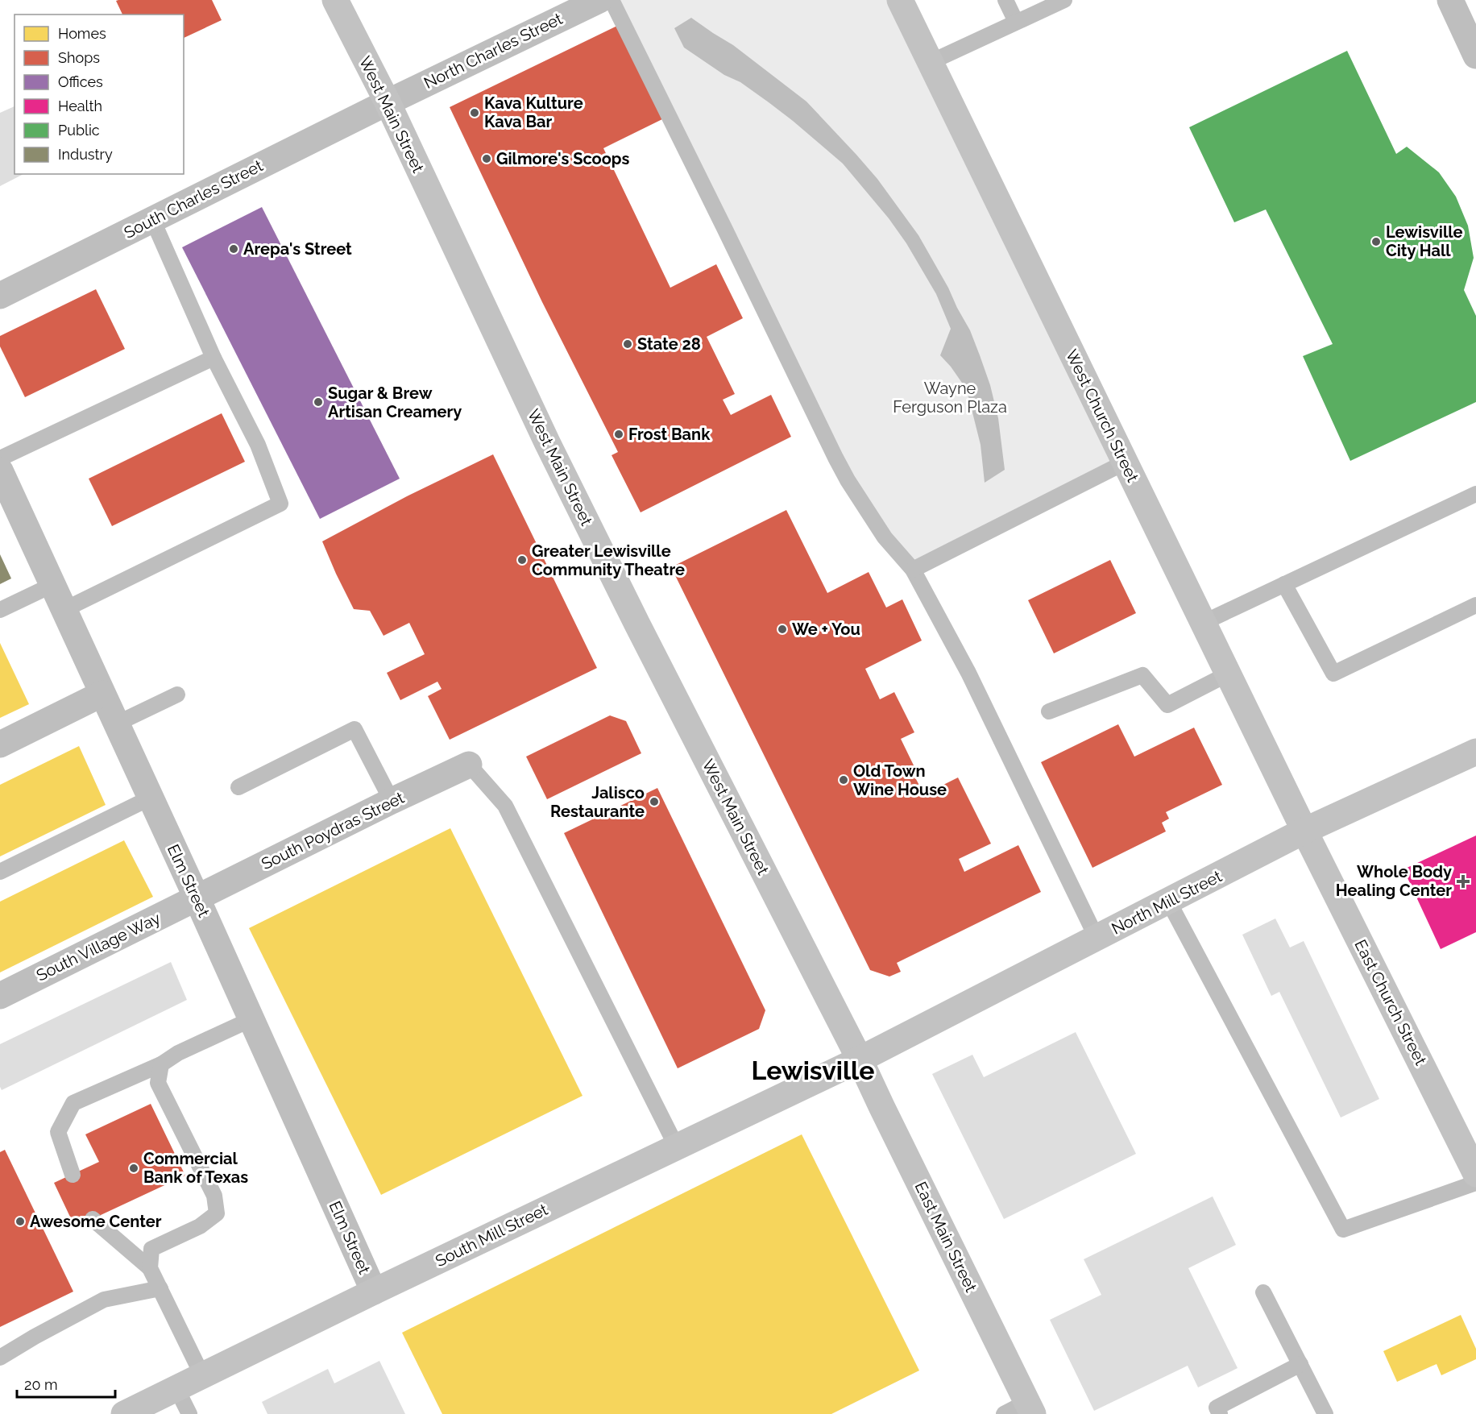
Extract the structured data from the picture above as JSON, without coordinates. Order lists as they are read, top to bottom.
{
  "streets": {
    "main road": [
      "West Main Street",
      "West Church Street",
      "North Mill Street",
      "East Church Street",
      "South Mill Street",
      "East Main Street"
    ],
    "street": [
      "North Charles Street",
      "South Charles Street",
      "South Poydras Street",
      "Elm Street",
      "South Village Way"
    ]
  },
  "crossings": [
    ["North Charles Street", "West Main Street"],
    ["North Charles Street", "South Charles Street"],
    ["West Main Street", "South Charles Street"],
    ["West Main Street", "North Mill Street"],
    ["West Main Street", "South Mill Street"],
    ["West Main Street", "East Main Street"],
    ["West Church Street", "North Mill Street"],
    ["West Church Street", "East Church Street"],
    ["South Poydras Street", "Elm Street"],
    ["South Poydras Street", "South Village Way"],
    ["Elm Street", "South Village Way"],
    ["Elm Street", "South Mill Street"],
    ["North Mill Street", "East Church Street"],
    ["North Mill Street", "South Mill Street"],
    ["North Mill Street", "East Main Street"],
    ["South Mill Street", "East Main Street"]
  ],
  "districts": ["Lewisville"],
  "parks": ["Wayne Ferguson Plaza"],
  "places": {
    "other": [
      "Kava Kulture Kava Bar",
      "Gilmore's Scoops",
      "Lewisville City Hall",
      "Arepa's Street",
      "State 28",
      "Sugar & Brew Artisan Creamery",
      "Frost Bank",
      "Greater Lewisville Community Theatre",
      "We + You",
      "Old Town Wine House",
      "Jalisco Restaurante",
      "Commercial Bank of Texas",
      "Awesome Center"
    ],
    "health": ["Whole Body Healing Center"]
  },
  "legend": [
    "Homes",
    "Shops",
    "Offices",
    "Health",
    "Public",
    "Industry"
  ],
  "scale_bar": "20 m"
}
